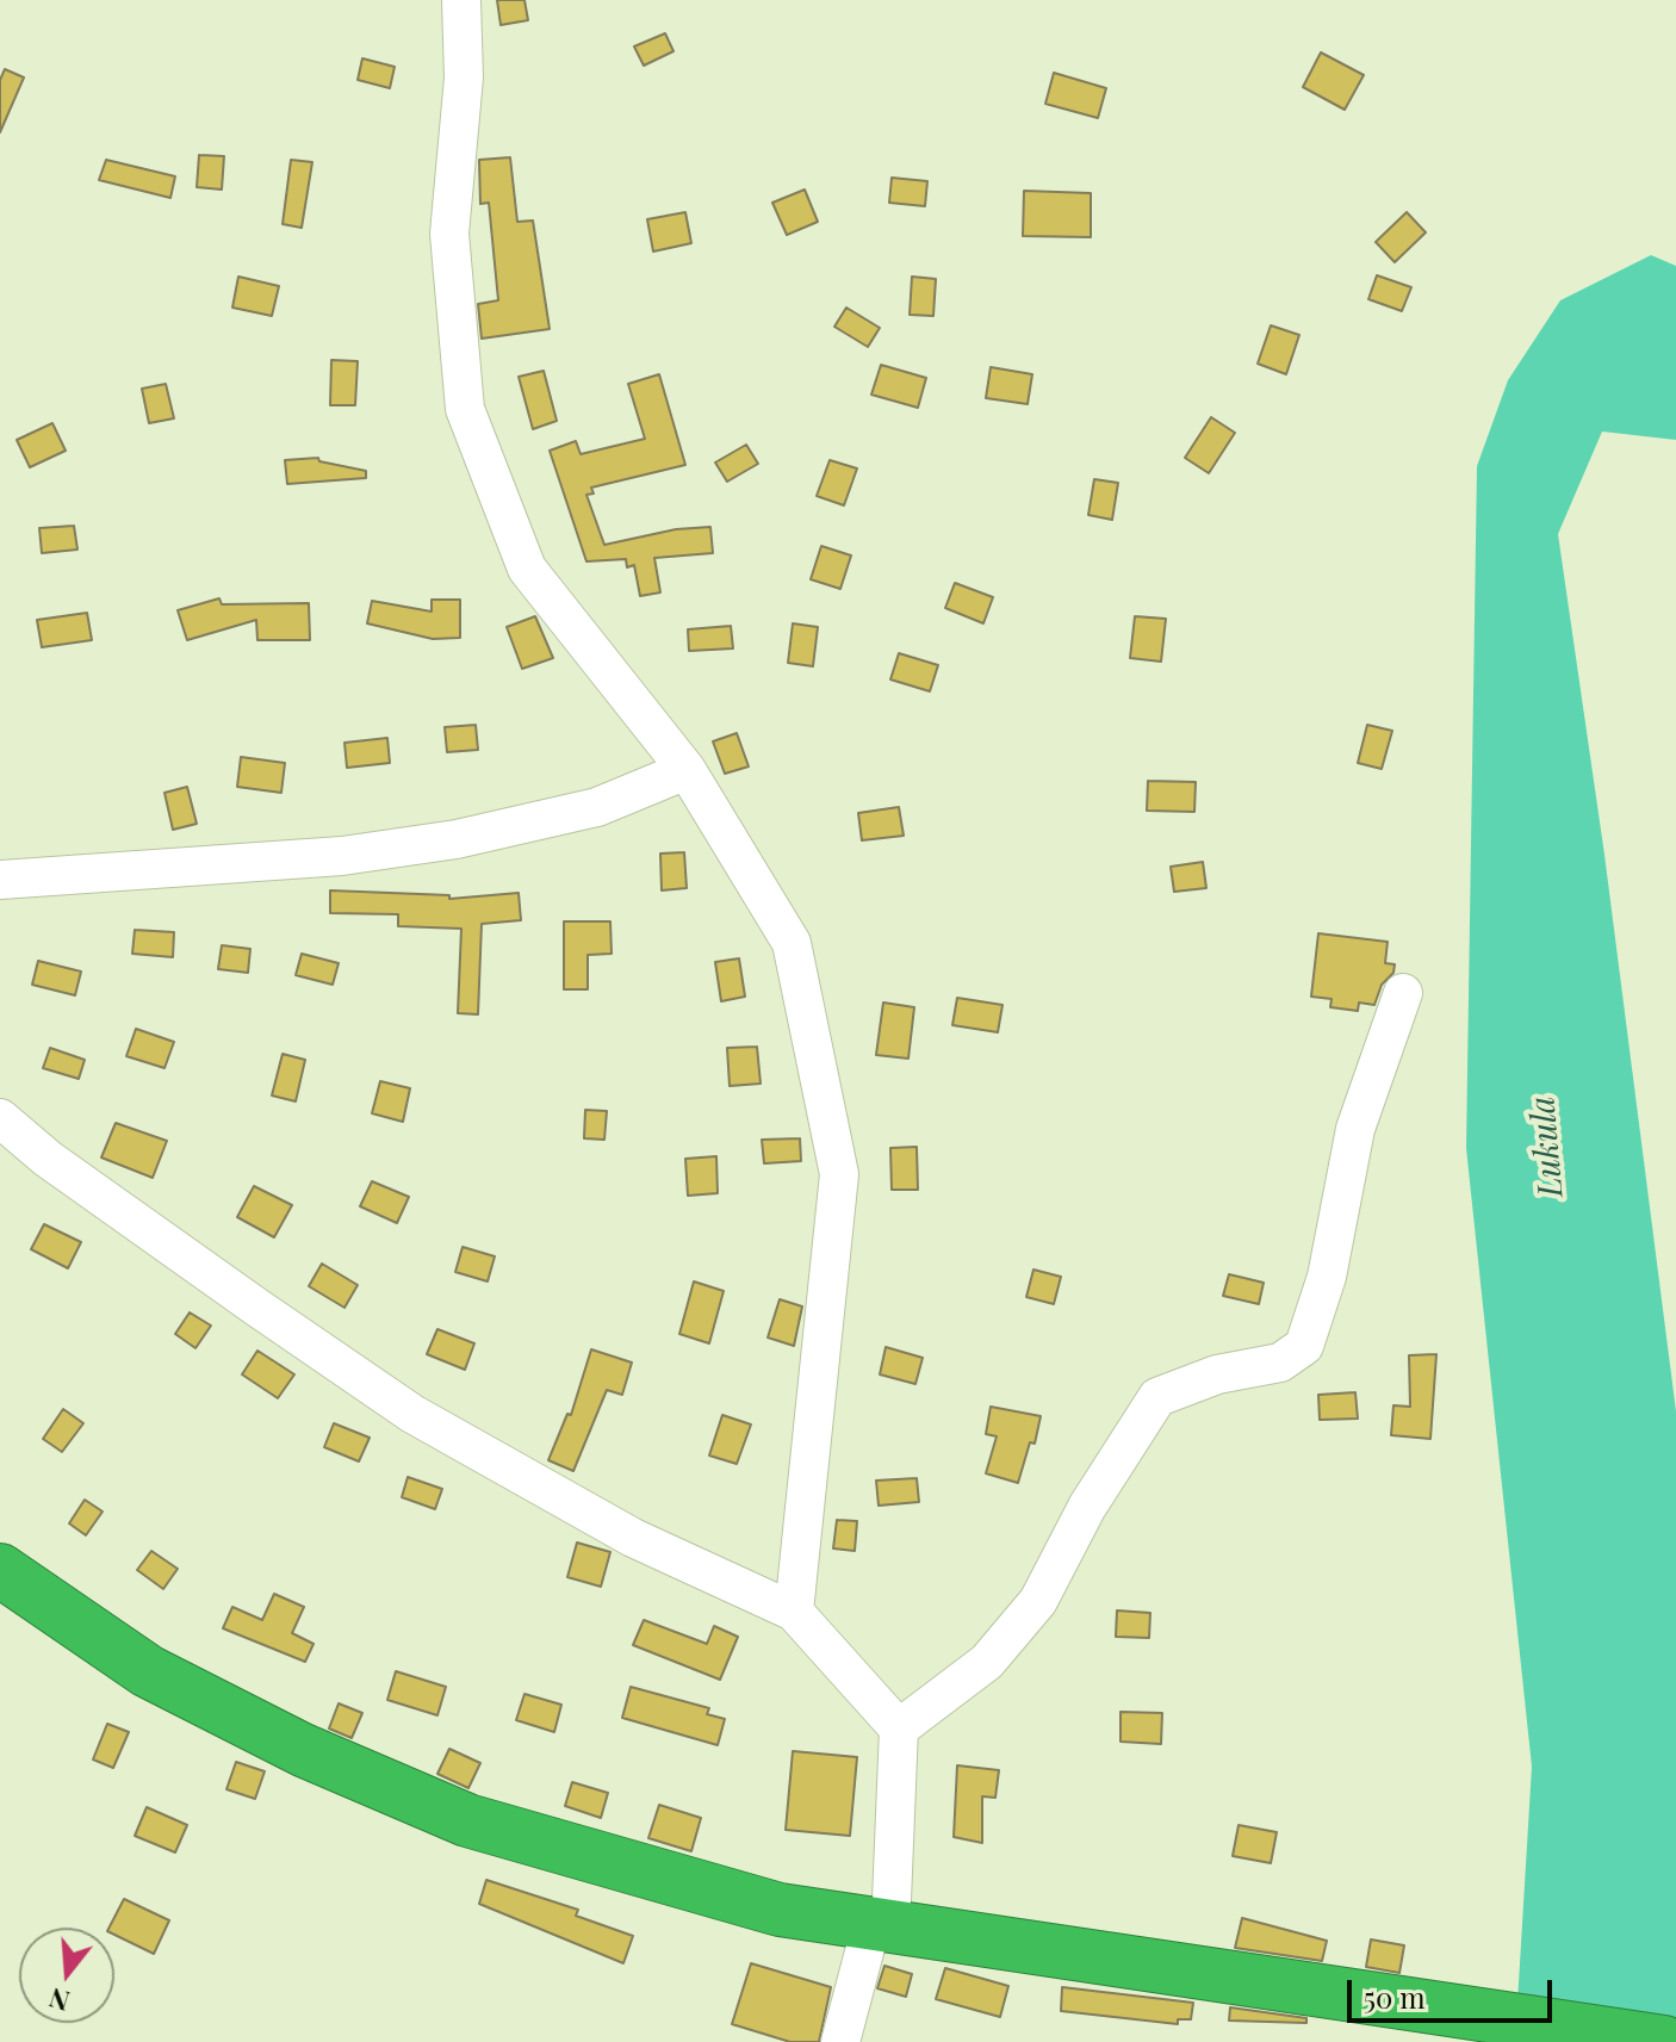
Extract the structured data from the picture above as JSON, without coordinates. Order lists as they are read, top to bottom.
{
  "water": ["Lukula"],
  "scale_bar": "50 m",
  "north": "bottom"
}
